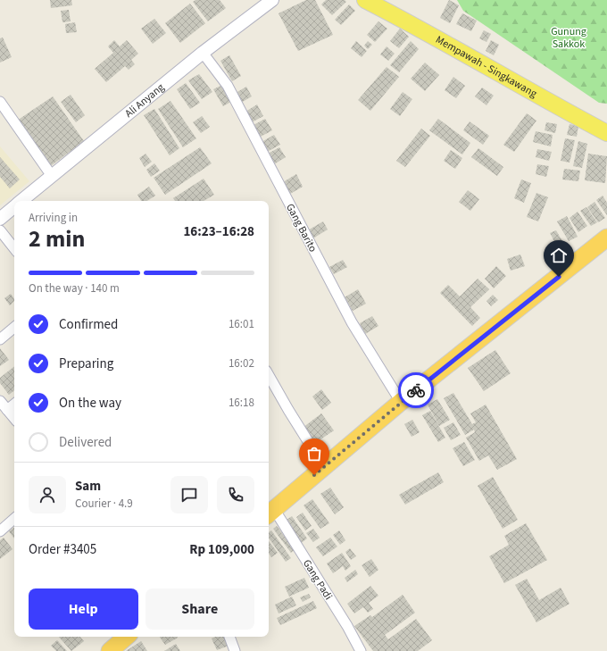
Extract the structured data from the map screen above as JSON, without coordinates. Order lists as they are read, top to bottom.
{
  "streets": {
    "main road": ["Mempawah - Singkawang"],
    "street": ["Ali Anyang", "Gang Barito", "Gang Padi"]
  },
  "crossings": [
    ["Ali Anyang", "Gang Barito"]
  ],
  "parks": ["Gunung Sakkok"],
  "page": {
    "heading": ["2 min", "Arriving in", "16:23–16:28"],
    "panel": [
      "Sam",
      "Courier · 4.9",
      "Order #3405",
      "Rp 109,000"
    ],
    "bar": "On the way · 140 m",
    "list": [
      ["Confirmed", "16:01"],
      ["Preparing", "16:02"],
      ["On the way", "16:18"],
      "Delivered"
    ],
    "buttons": ["Help", "Share"]
  }
}
